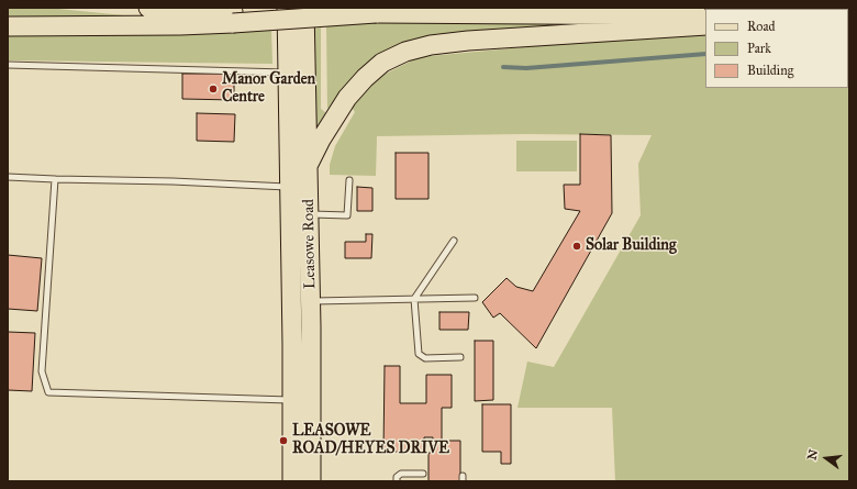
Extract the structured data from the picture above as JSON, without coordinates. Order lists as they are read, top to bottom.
{
  "streets": {
    "main road": ["Leasowe Road"]
  },
  "places": ["Manor Garden Centre", "Solar Building", "LEASOWE ROAD/HEYES DRIVE"],
  "legend": ["Road", "Park", "Building"],
  "north": "left"
}
